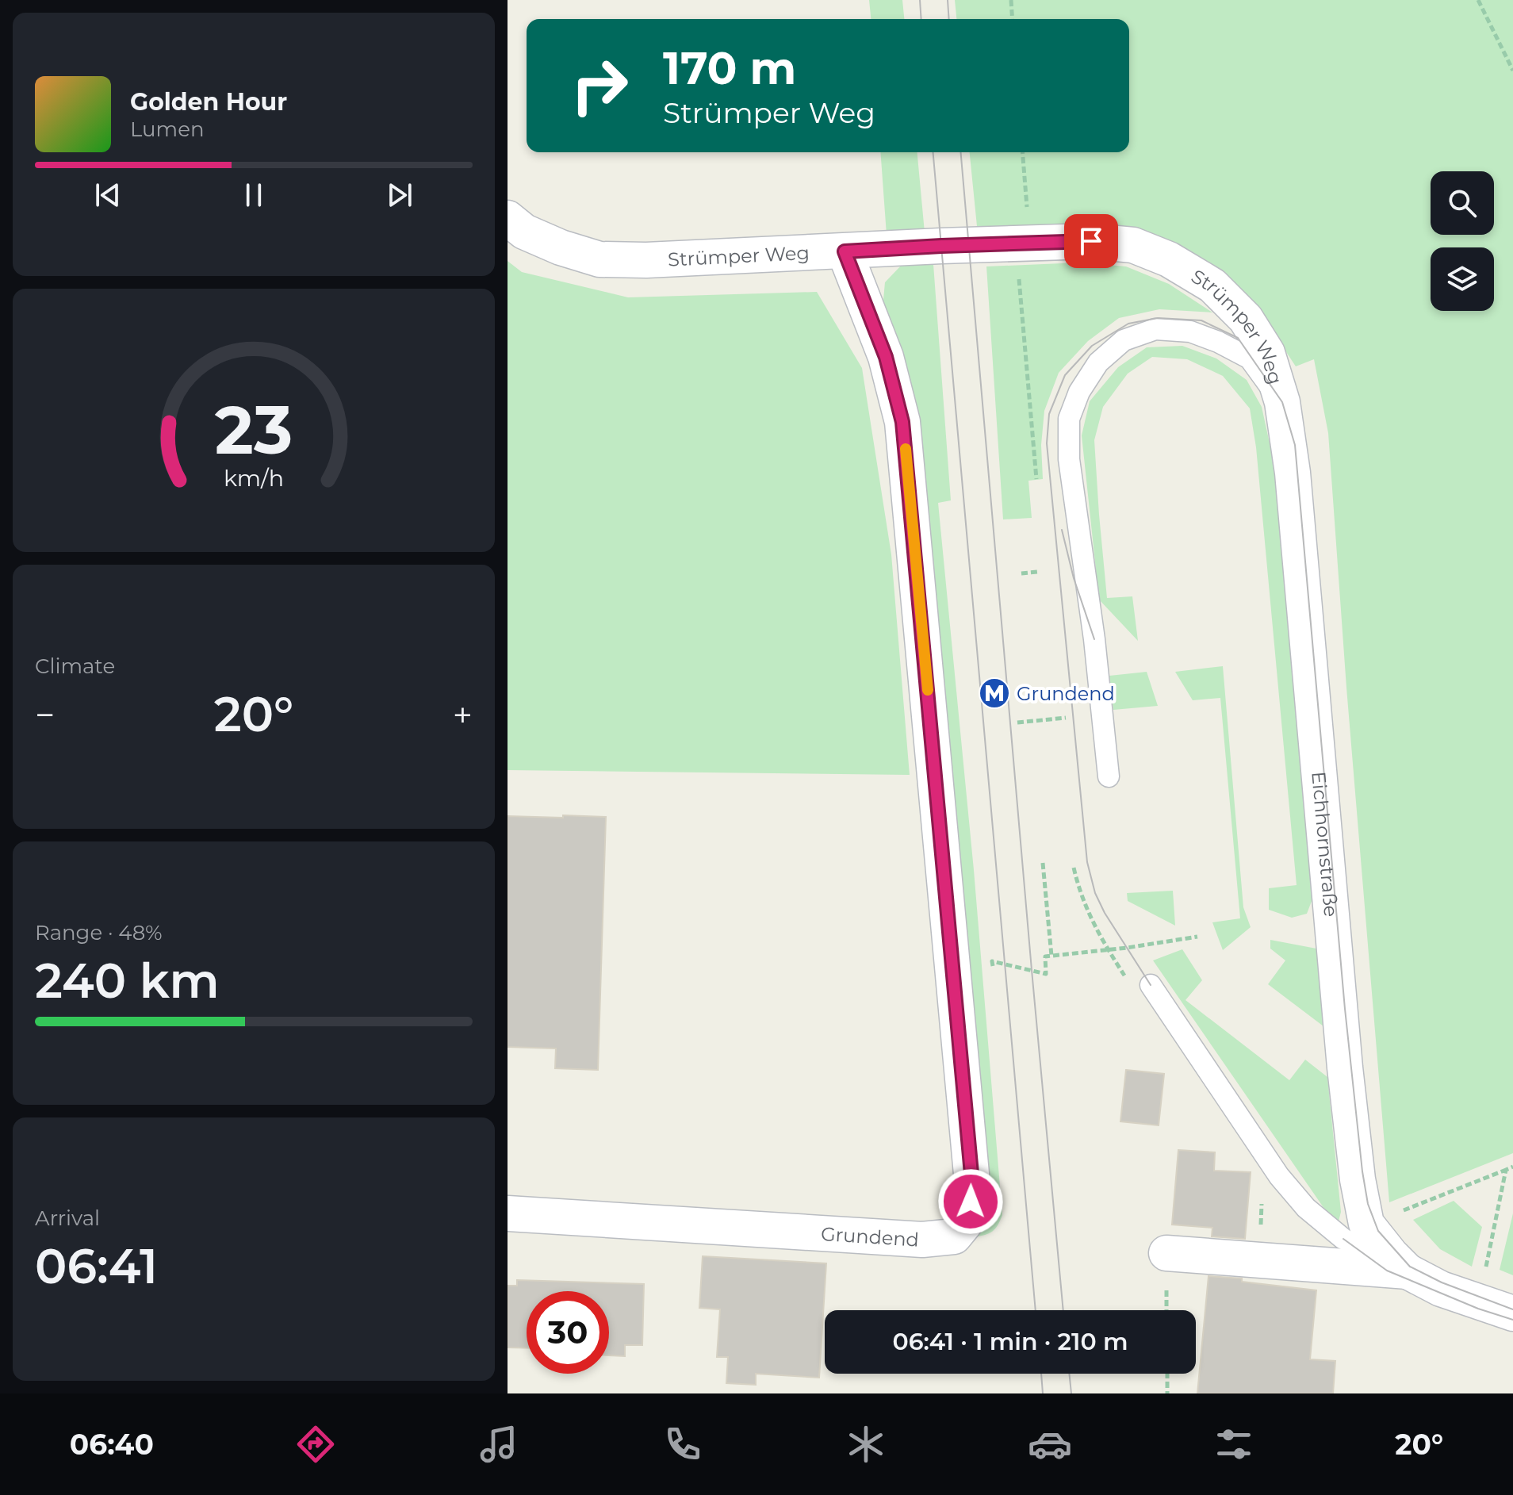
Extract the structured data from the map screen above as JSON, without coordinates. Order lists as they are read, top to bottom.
{
  "streets": {
    "street": ["Strümper Weg", "Eichhornstraße", "Grundend"]
  },
  "crossings": [
    ["Strümper Weg", "Eichhornstraße"],
    ["Strümper Weg", "Grundend"]
  ],
  "places": {
    "metro station": ["Grundend"]
  },
  "page": {
    "turn": ["170 m", "Strümper Weg"],
    "song": ["Golden Hour", "Lumen"],
    "tile": [
      "Climate",
      ["Range · 48%", "240 km"],
      ["Arrival", "06:41"]
    ],
    "heat": ["−", "20°", "+"],
    "limit": "30",
    "trip": "06:41 · 1 min · 210 m",
    "tabs": ["06:40", "20°"],
    "gauge": ["23", "km/h"]
  }
}
